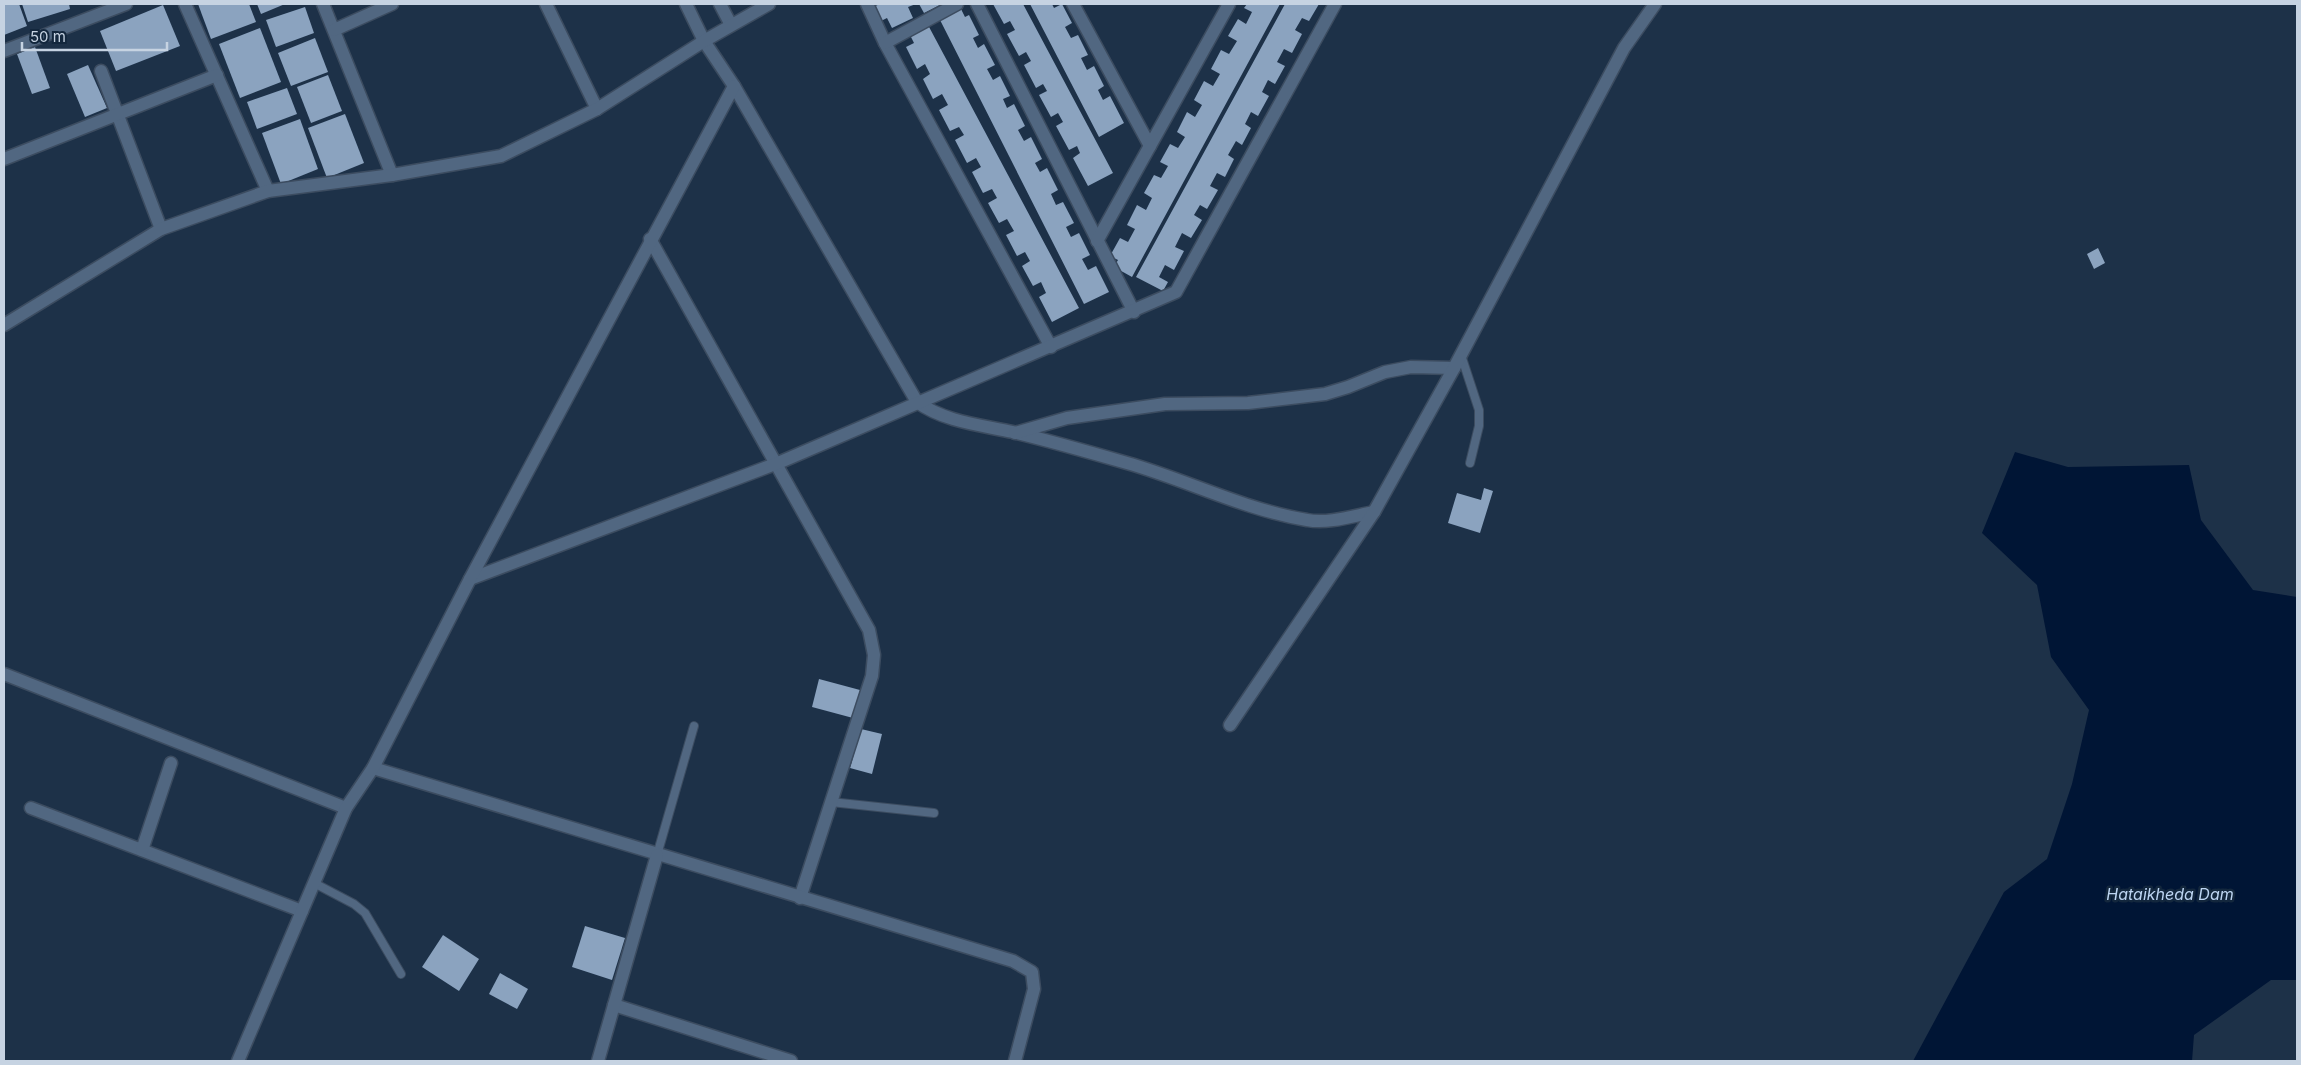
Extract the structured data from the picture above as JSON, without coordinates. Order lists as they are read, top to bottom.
{
  "water": ["Hataikheda Dam"],
  "scale_bar": "50 m"
}
